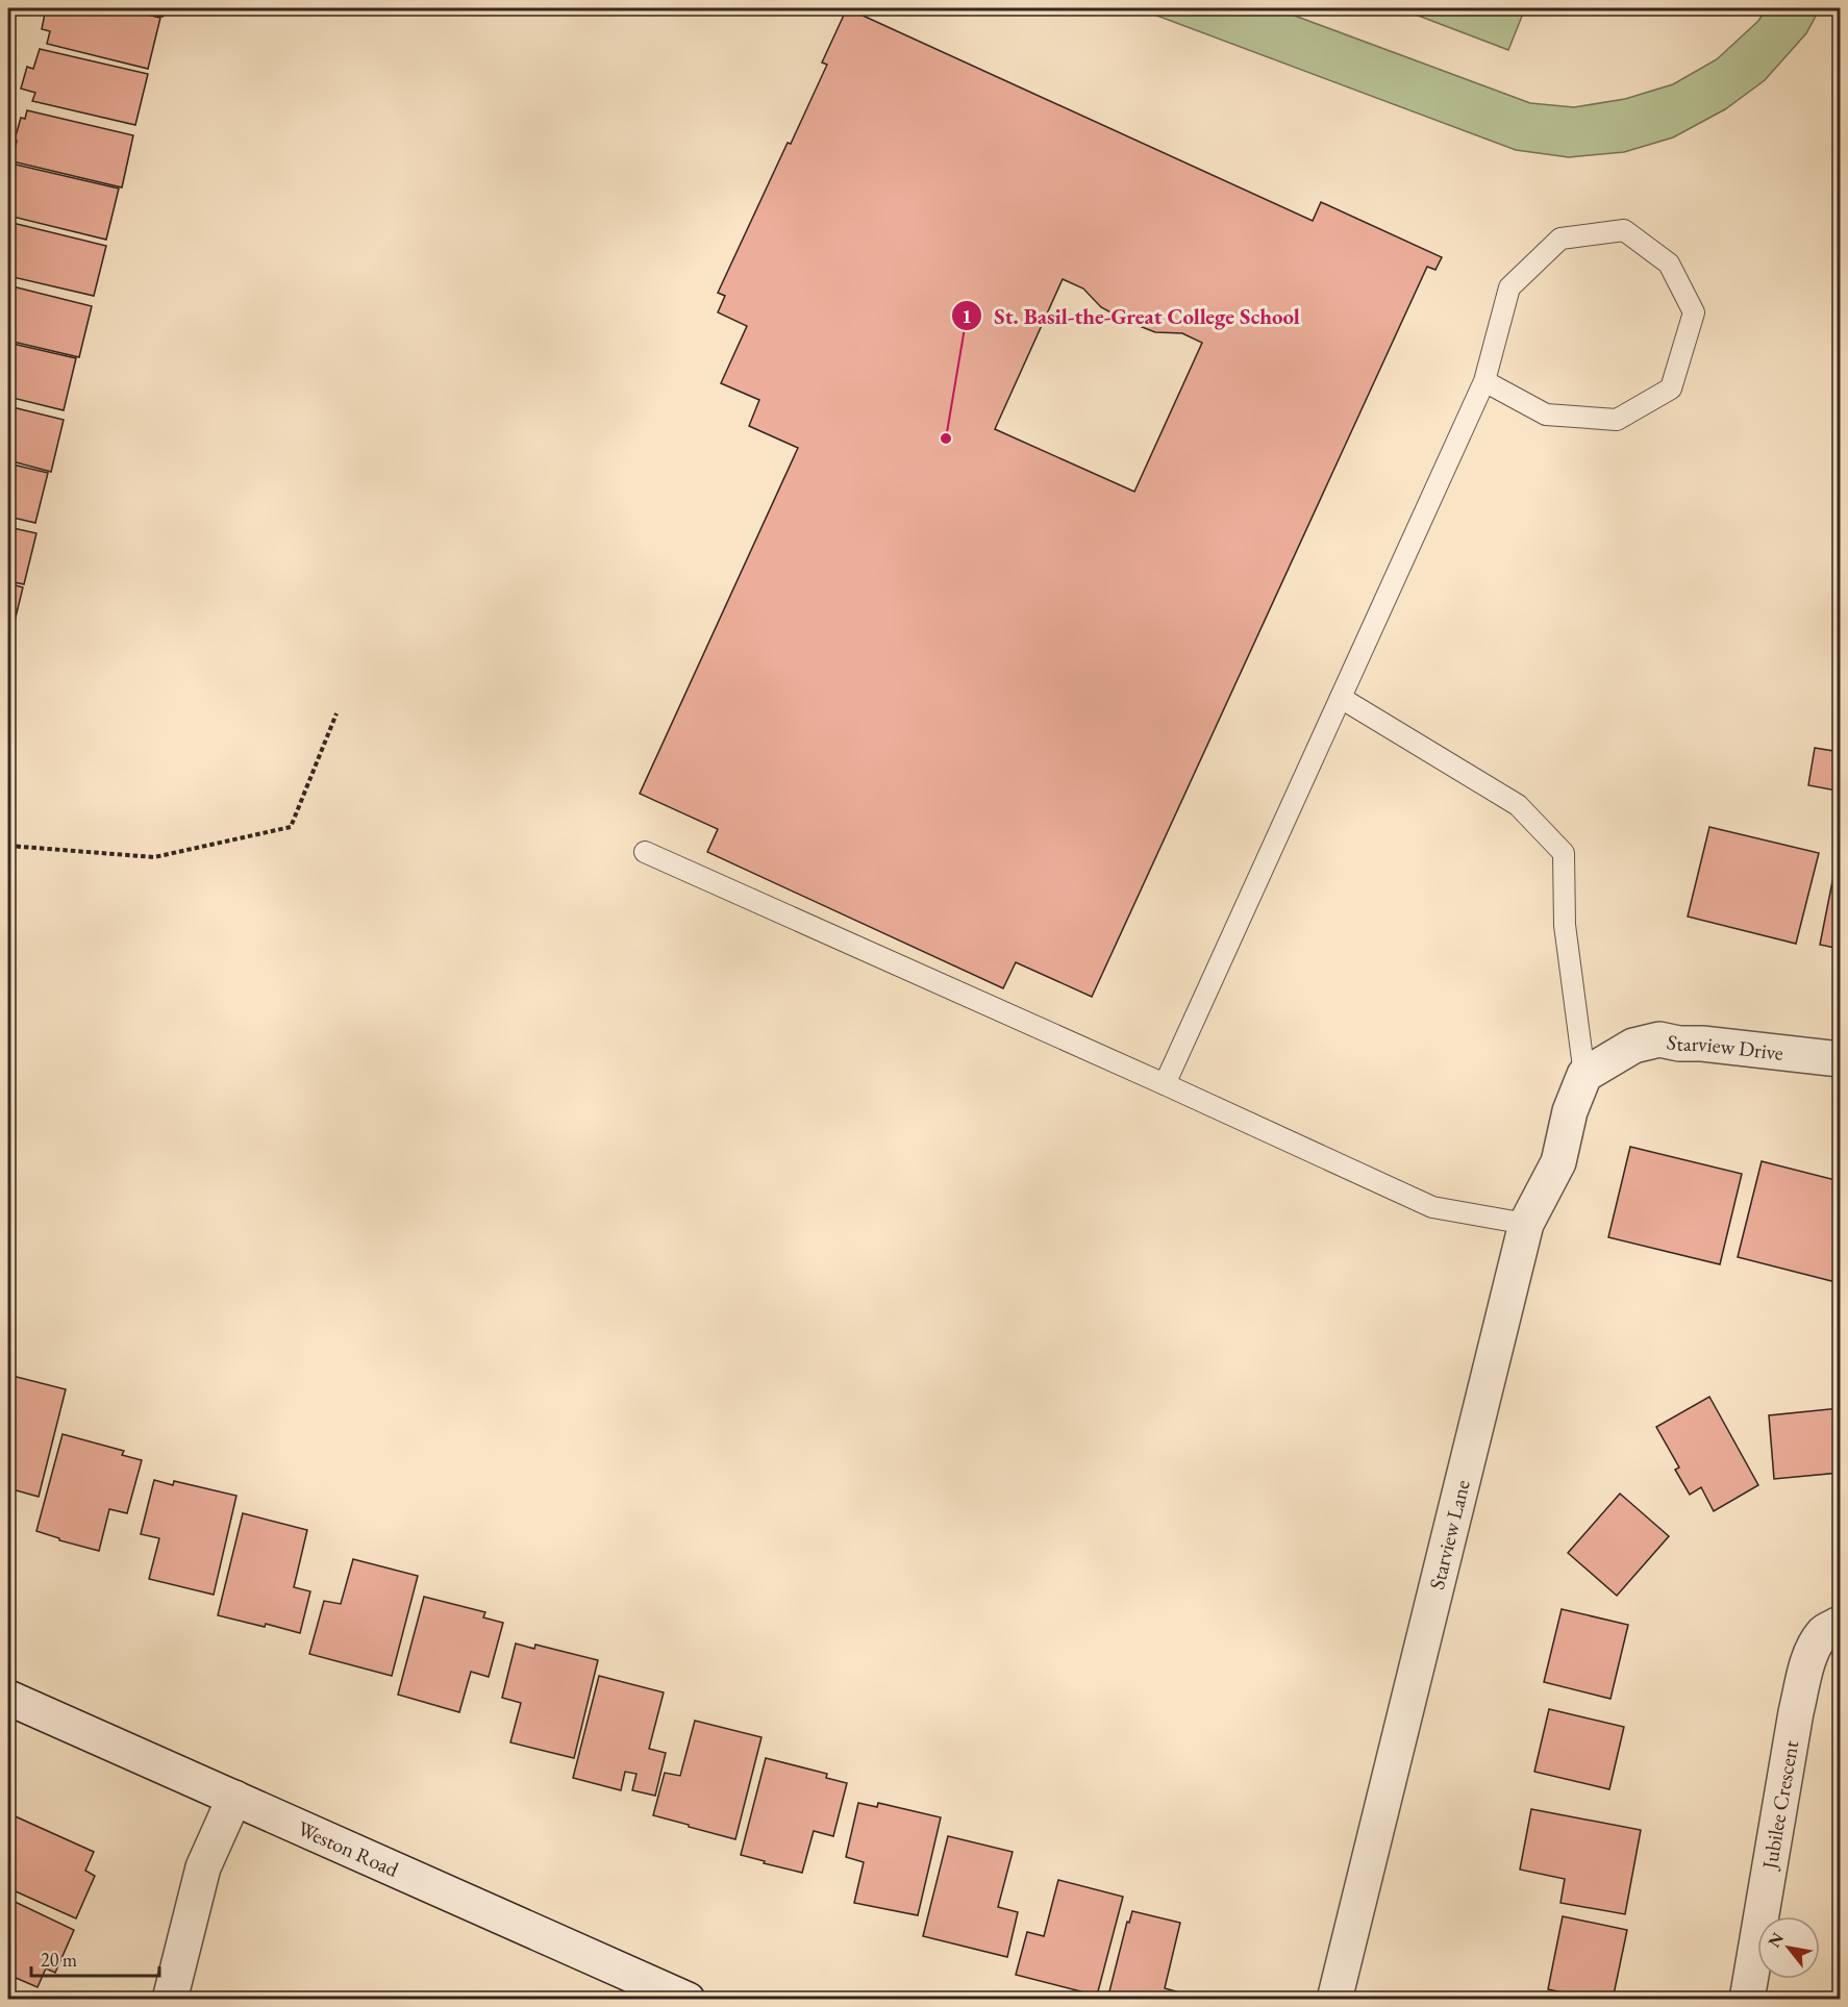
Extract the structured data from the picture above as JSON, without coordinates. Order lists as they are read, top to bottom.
{
  "streets": {
    "street": [
      "Starview Drive",
      "Starview Lane",
      "Jubilee Crescent",
      "Weston Road"
    ]
  },
  "crossings": [
    ["Starview Drive", "Starview Lane"]
  ],
  "places": ["St. Basil-the-Great College School"],
  "scale_bar": "20 m",
  "north": "top left"
}
